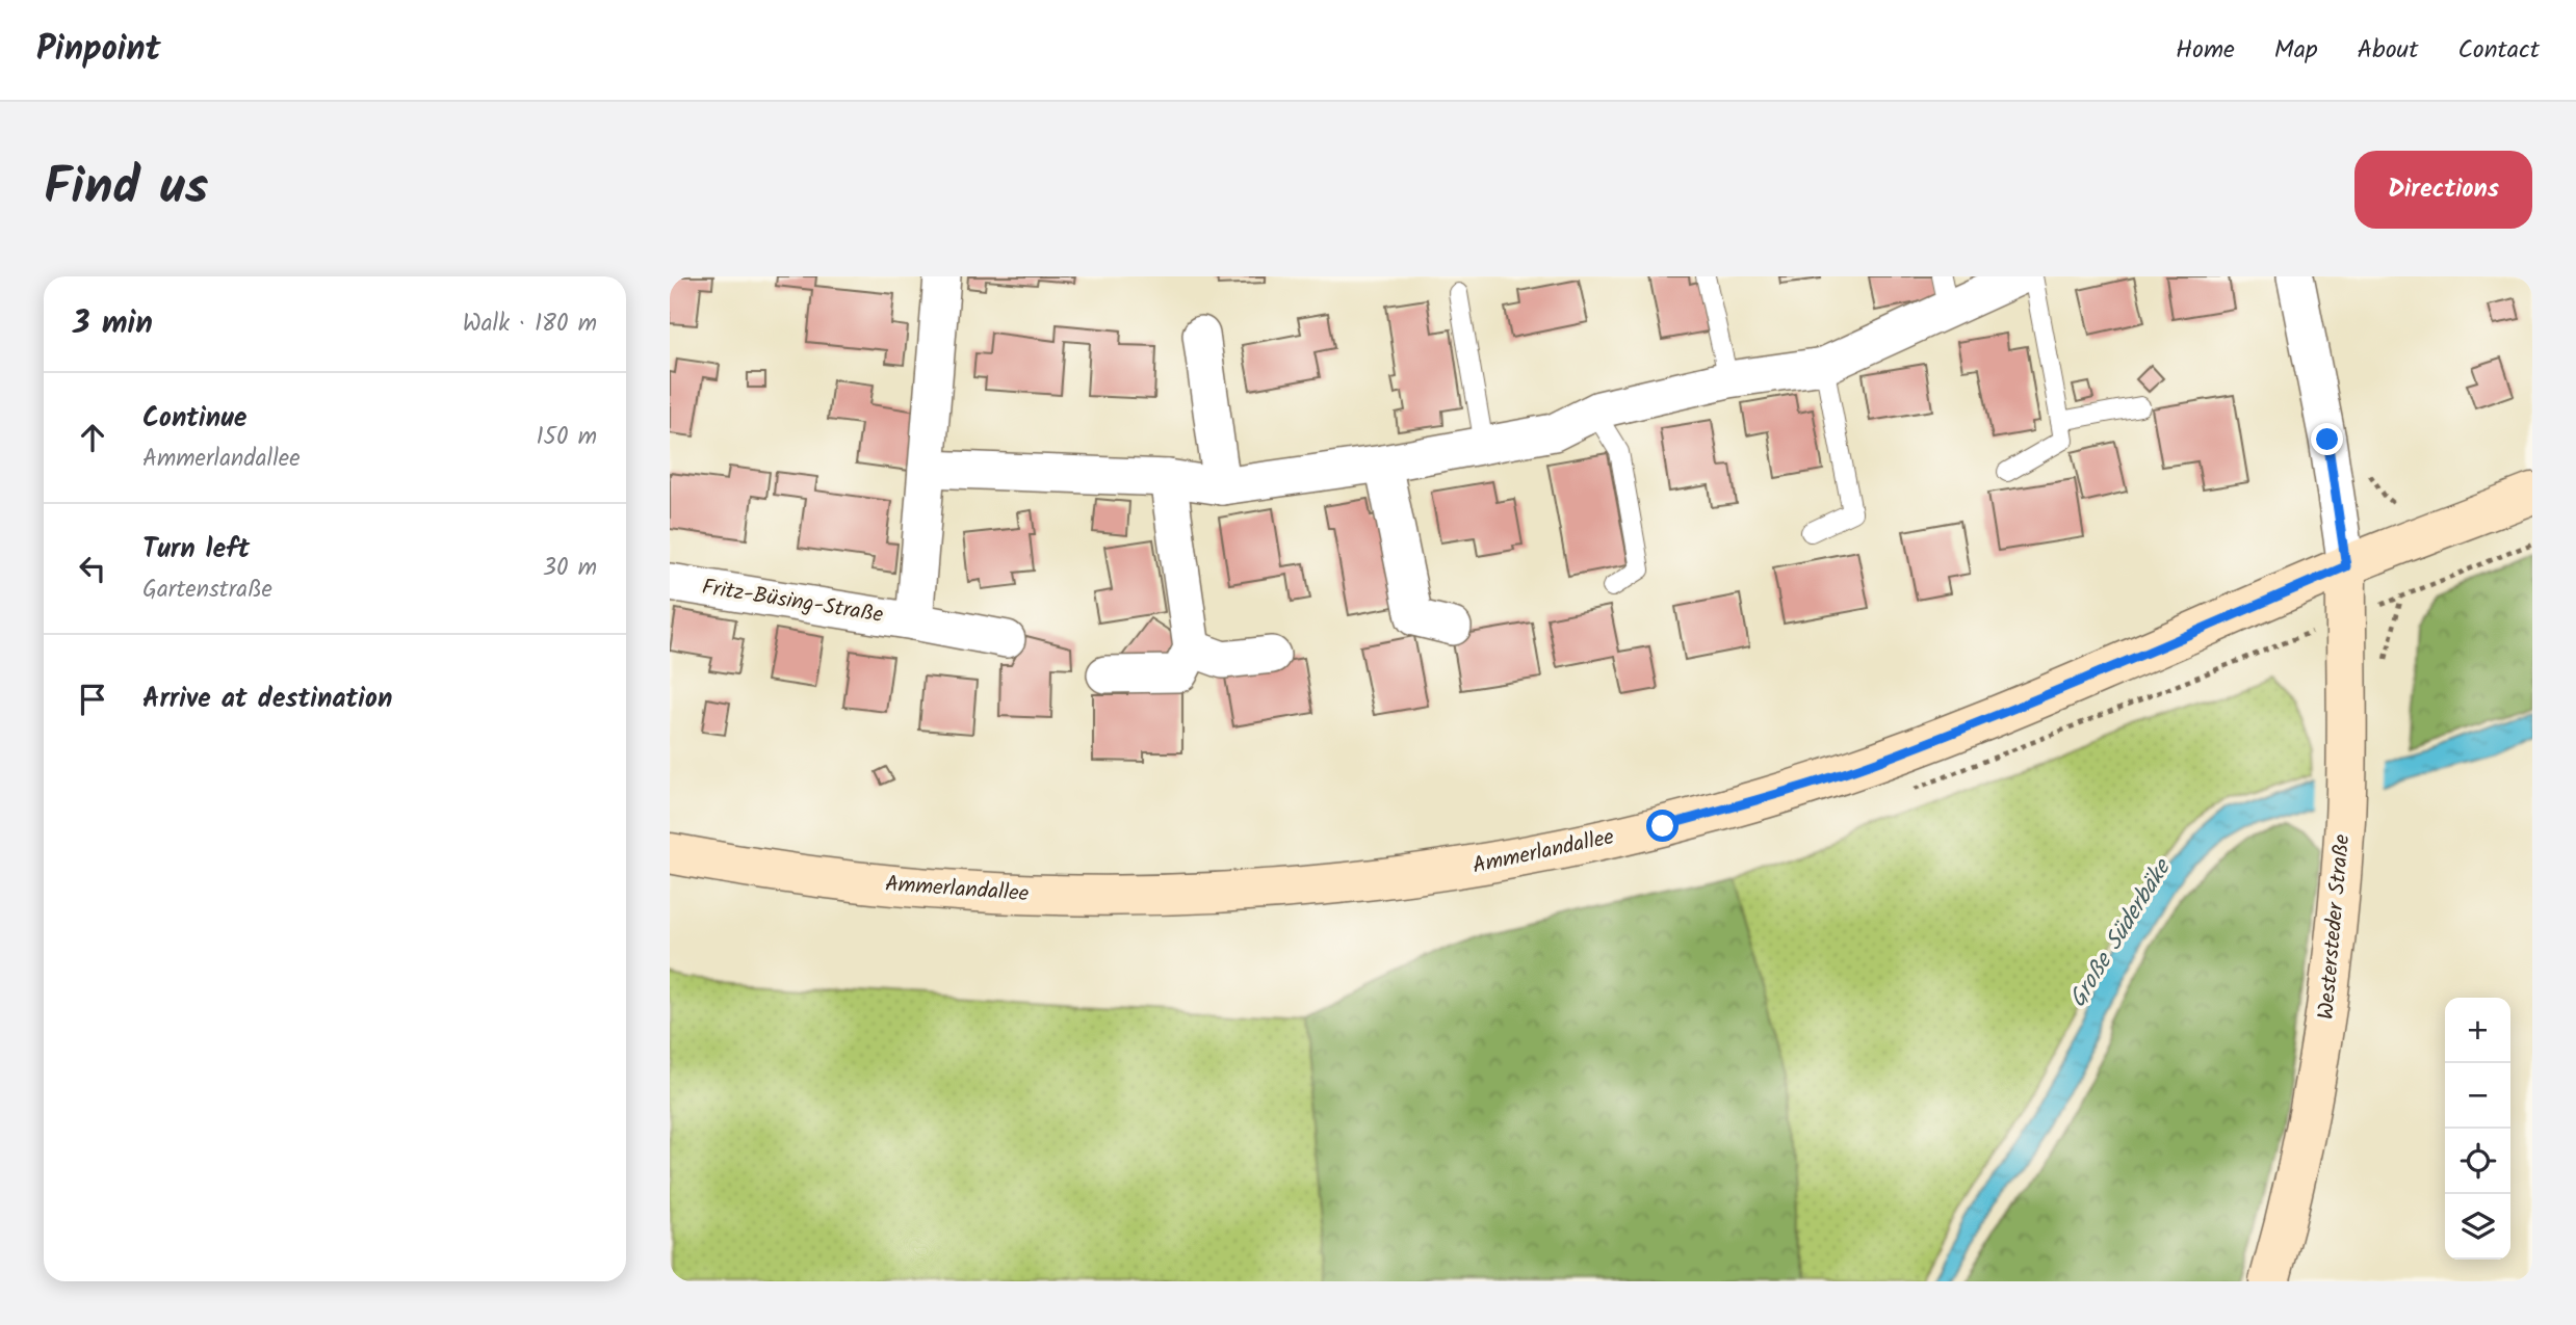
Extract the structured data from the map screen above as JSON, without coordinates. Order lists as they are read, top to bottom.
{
  "streets": {
    "main road": ["Ammerlandallee", "Westersteder Straße"],
    "street": ["Fritz-Büsing-Straße"]
  },
  "crossings": [
    ["Ammerlandallee", "Westersteder Straße"]
  ],
  "water": ["Große Süderbäke"],
  "page": {
    "header": "Pinpoint",
    "nav": [
      "Home",
      "Map",
      "About",
      "Contact"
    ],
    "title": "Find us",
    "buttons": "Directions",
    "heading": ["3 min", "Walk · 180 m"],
    "list": [
      ["Continue", "Ammerlandallee", "150 m"],
      ["Turn left", "Gartenstraße", "30 m"],
      "Arrive at destination"
    ],
    "map_buttons": ["+", "−"]
  }
}
